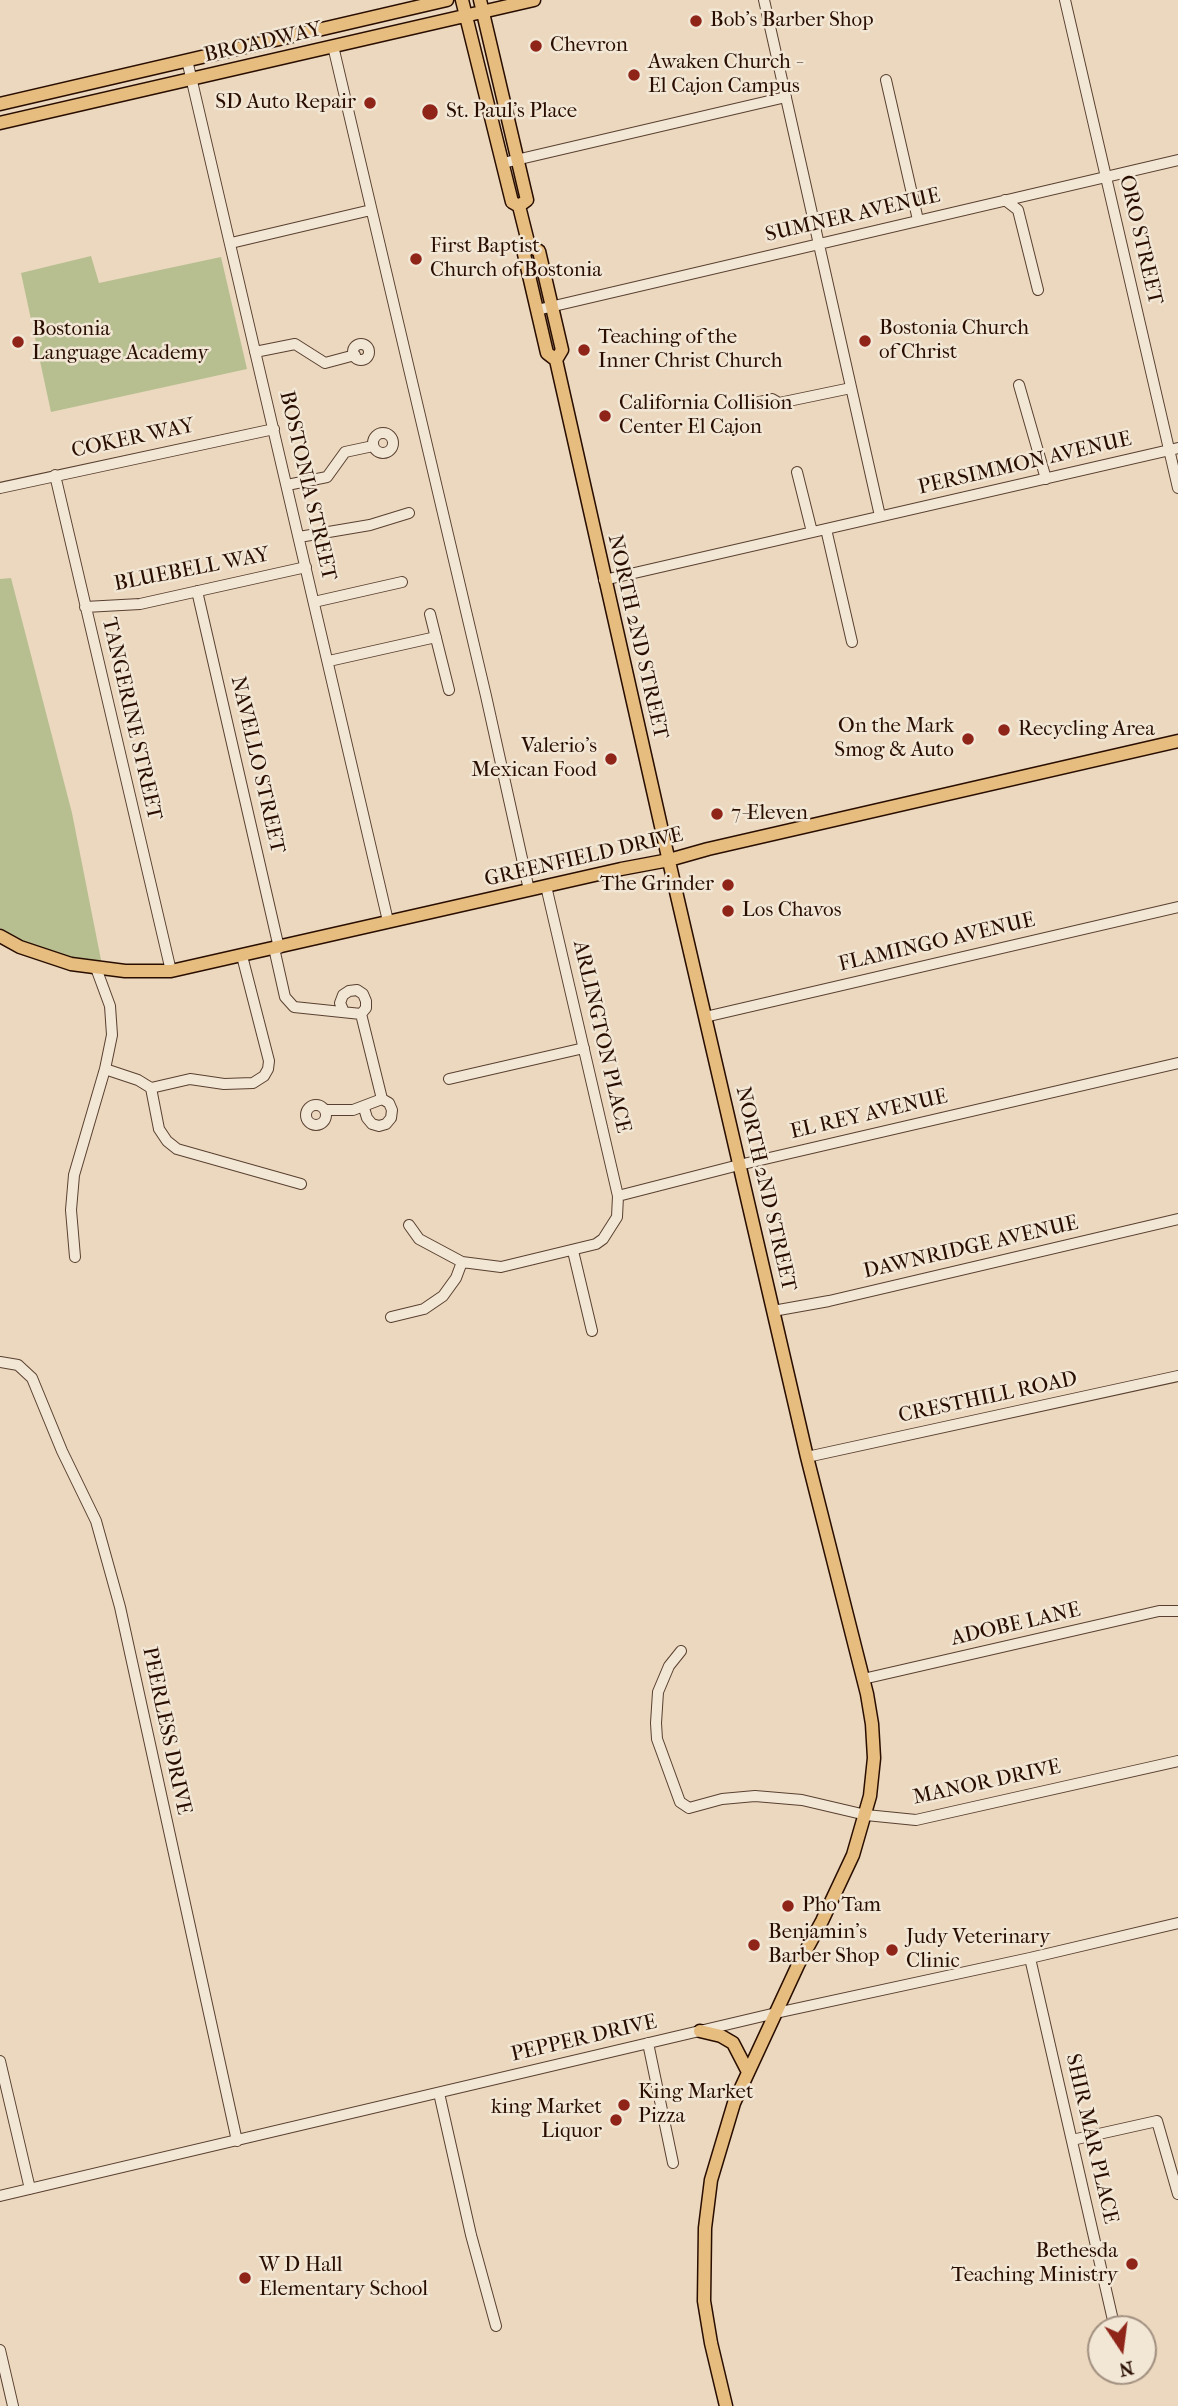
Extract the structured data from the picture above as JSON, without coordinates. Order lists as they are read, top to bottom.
{
  "streets": {
    "main road": ["BROADWAY", "NORTH 2ND STREET", "GREENFIELD DRIVE"],
    "street": [
      "SUMNER AVENUE",
      "ORO STREET",
      "COKER WAY",
      "PERSIMMON AVENUE",
      "BOSTONIA STREET",
      "BLUEBELL WAY",
      "TANGERINE STREET",
      "NAVELLO STREET",
      "FLAMINGO AVENUE",
      "ARLINGTON PLACE",
      "EL REY AVENUE",
      "DAWNRIDGE AVENUE",
      "CRESTHILL ROAD",
      "ADOBE LANE",
      "PEERLESS DRIVE",
      "MANOR DRIVE",
      "PEPPER DRIVE",
      "SHIR MAR PLACE"
    ]
  },
  "crossings": [
    ["BROADWAY", "BOSTONIA STREET"],
    ["BROADWAY", "NORTH 2ND STREET"],
    ["SUMNER AVENUE", "ORO STREET"],
    ["SUMNER AVENUE", "NORTH 2ND STREET"],
    ["ORO STREET", "PERSIMMON AVENUE"],
    ["COKER WAY", "BOSTONIA STREET"],
    ["COKER WAY", "TANGERINE STREET"],
    ["BOSTONIA STREET", "BLUEBELL WAY"],
    ["BOSTONIA STREET", "GREENFIELD DRIVE"],
    ["BLUEBELL WAY", "TANGERINE STREET"],
    ["BLUEBELL WAY", "NAVELLO STREET"],
    ["NORTH 2ND STREET", "GREENFIELD DRIVE"],
    ["NORTH 2ND STREET", "FLAMINGO AVENUE"],
    ["NORTH 2ND STREET", "EL REY AVENUE"],
    ["NORTH 2ND STREET", "DAWNRIDGE AVENUE"],
    ["NORTH 2ND STREET", "CRESTHILL ROAD"],
    ["NORTH 2ND STREET", "ADOBE LANE"],
    ["NORTH 2ND STREET", "MANOR DRIVE"],
    ["NORTH 2ND STREET", "PEPPER DRIVE"],
    ["TANGERINE STREET", "GREENFIELD DRIVE"],
    ["NAVELLO STREET", "GREENFIELD DRIVE"],
    ["GREENFIELD DRIVE", "ARLINGTON PLACE"],
    ["ARLINGTON PLACE", "EL REY AVENUE"],
    ["PEERLESS DRIVE", "PEPPER DRIVE"],
    ["PEPPER DRIVE", "SHIR MAR PLACE"]
  ],
  "places": [
    "Bob's Barber Shop",
    "Chevron",
    "Awaken Church - El Cajon Campus",
    "SD Auto Repair",
    "St. Paul's Place",
    "First Baptist Church of Bostonia",
    "Bostonia Church of Christ",
    "Bostonia Language Academy",
    "Teaching of the Inner Christ Church",
    "California Collision Center El Cajon",
    "Recycling Area",
    "On the Mark Smog & Auto",
    "Valerio's Mexican Food",
    "7-Eleven",
    "The Grinder",
    "Los Chavos",
    "Pho Tam",
    "Benjamin's Barber Shop",
    "Judy Veterinary Clinic",
    "King Market Pizza",
    "king Market Liquor",
    "Bethesda Teaching Ministry",
    "W D Hall Elementary School"
  ],
  "north": "bottom"
}
